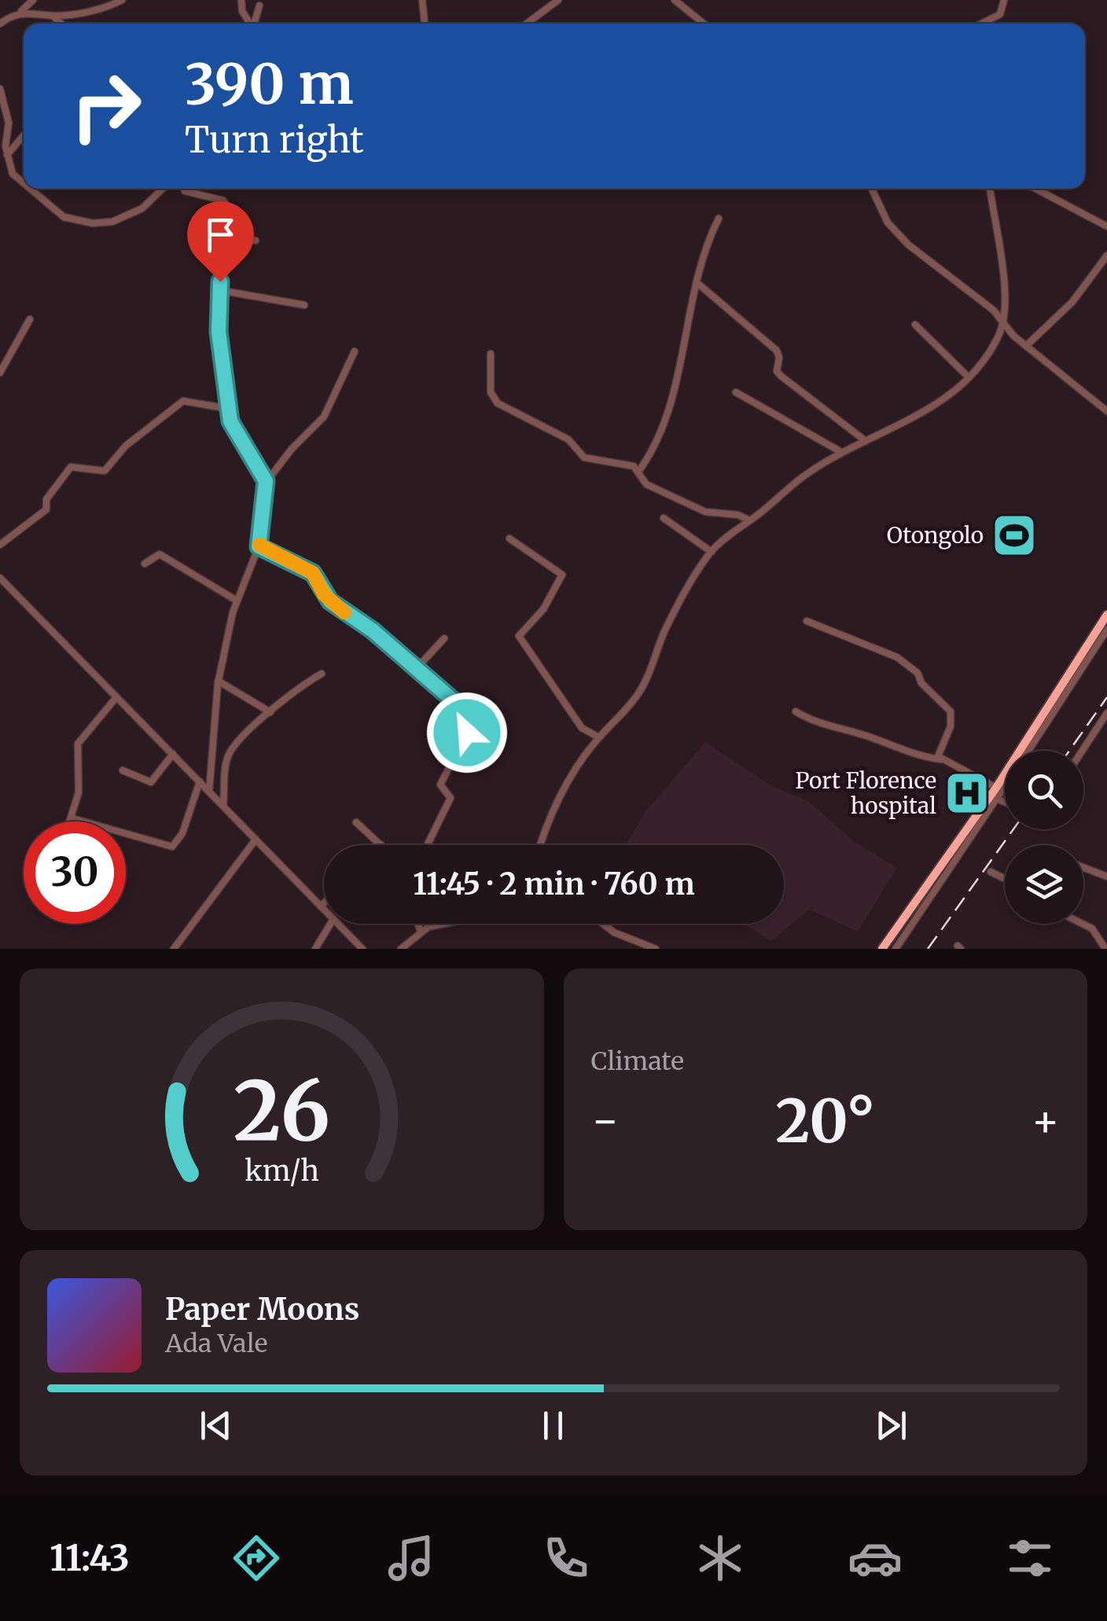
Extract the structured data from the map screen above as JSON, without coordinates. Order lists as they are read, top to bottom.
{
  "places": {
    "sports": ["Otongolo"],
    "hospital": ["Port Florence hospital"]
  },
  "page": {
    "turn": ["390 m", "Turn right"],
    "limit": "30",
    "trip": "11:45 · 2 min · 760 m",
    "tile": "Climate",
    "heat": ["−", "20°", "+"],
    "song": ["Paper Moons", "Ada Vale"],
    "tabs": "11:43",
    "gauge": ["26", "km/h"]
  }
}
